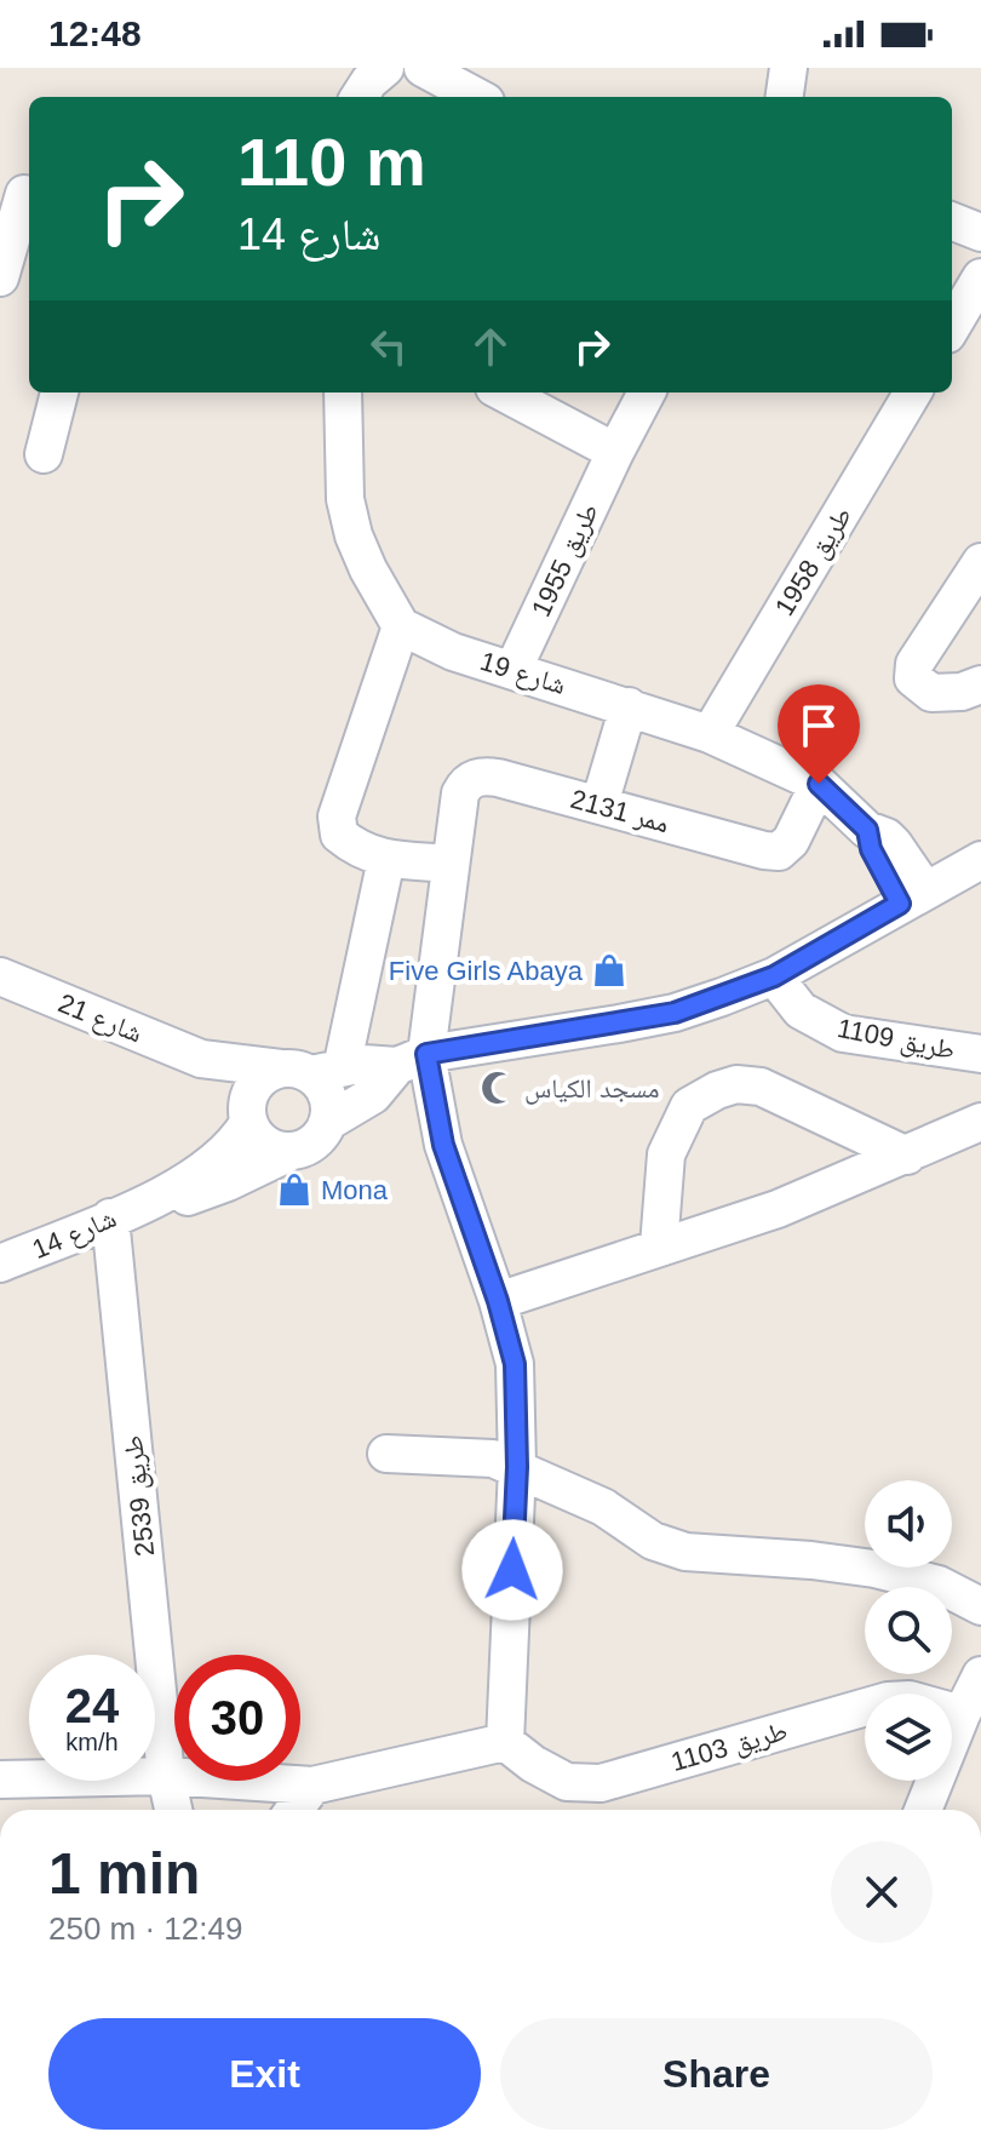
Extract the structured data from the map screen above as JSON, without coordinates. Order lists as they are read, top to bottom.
{
  "streets": {
    "street": [
      "طريق 1955",
      "طريق 1958",
      "شارع 19",
      "ممر 2131",
      "شارع 21",
      "طريق 1109",
      "شارع 14",
      "طريق 2539",
      "طريق 1103"
    ]
  },
  "crossings": [
    ["طريق 1955", "شارع 19"],
    ["طريق 1958", "شارع 19"],
    ["شارع 19", "ممر 2131"],
    ["ممر 2131", "طريق 1103"],
    ["شارع 21", "شارع 14"],
    ["شارع 14", "طريق 2539"]
  ],
  "places": {
    "shop": ["Five Girls Abaya", "Mona"],
    "mosque": ["مسجد الكياس"]
  },
  "page": {
    "status": "12:48",
    "turn": ["110 m", "شارع 14"],
    "speed": "24 km/h",
    "limit": "30",
    "heading": ["1 min", "250 m · 12:49"],
    "buttons": ["Exit", "Share"]
  }
}
